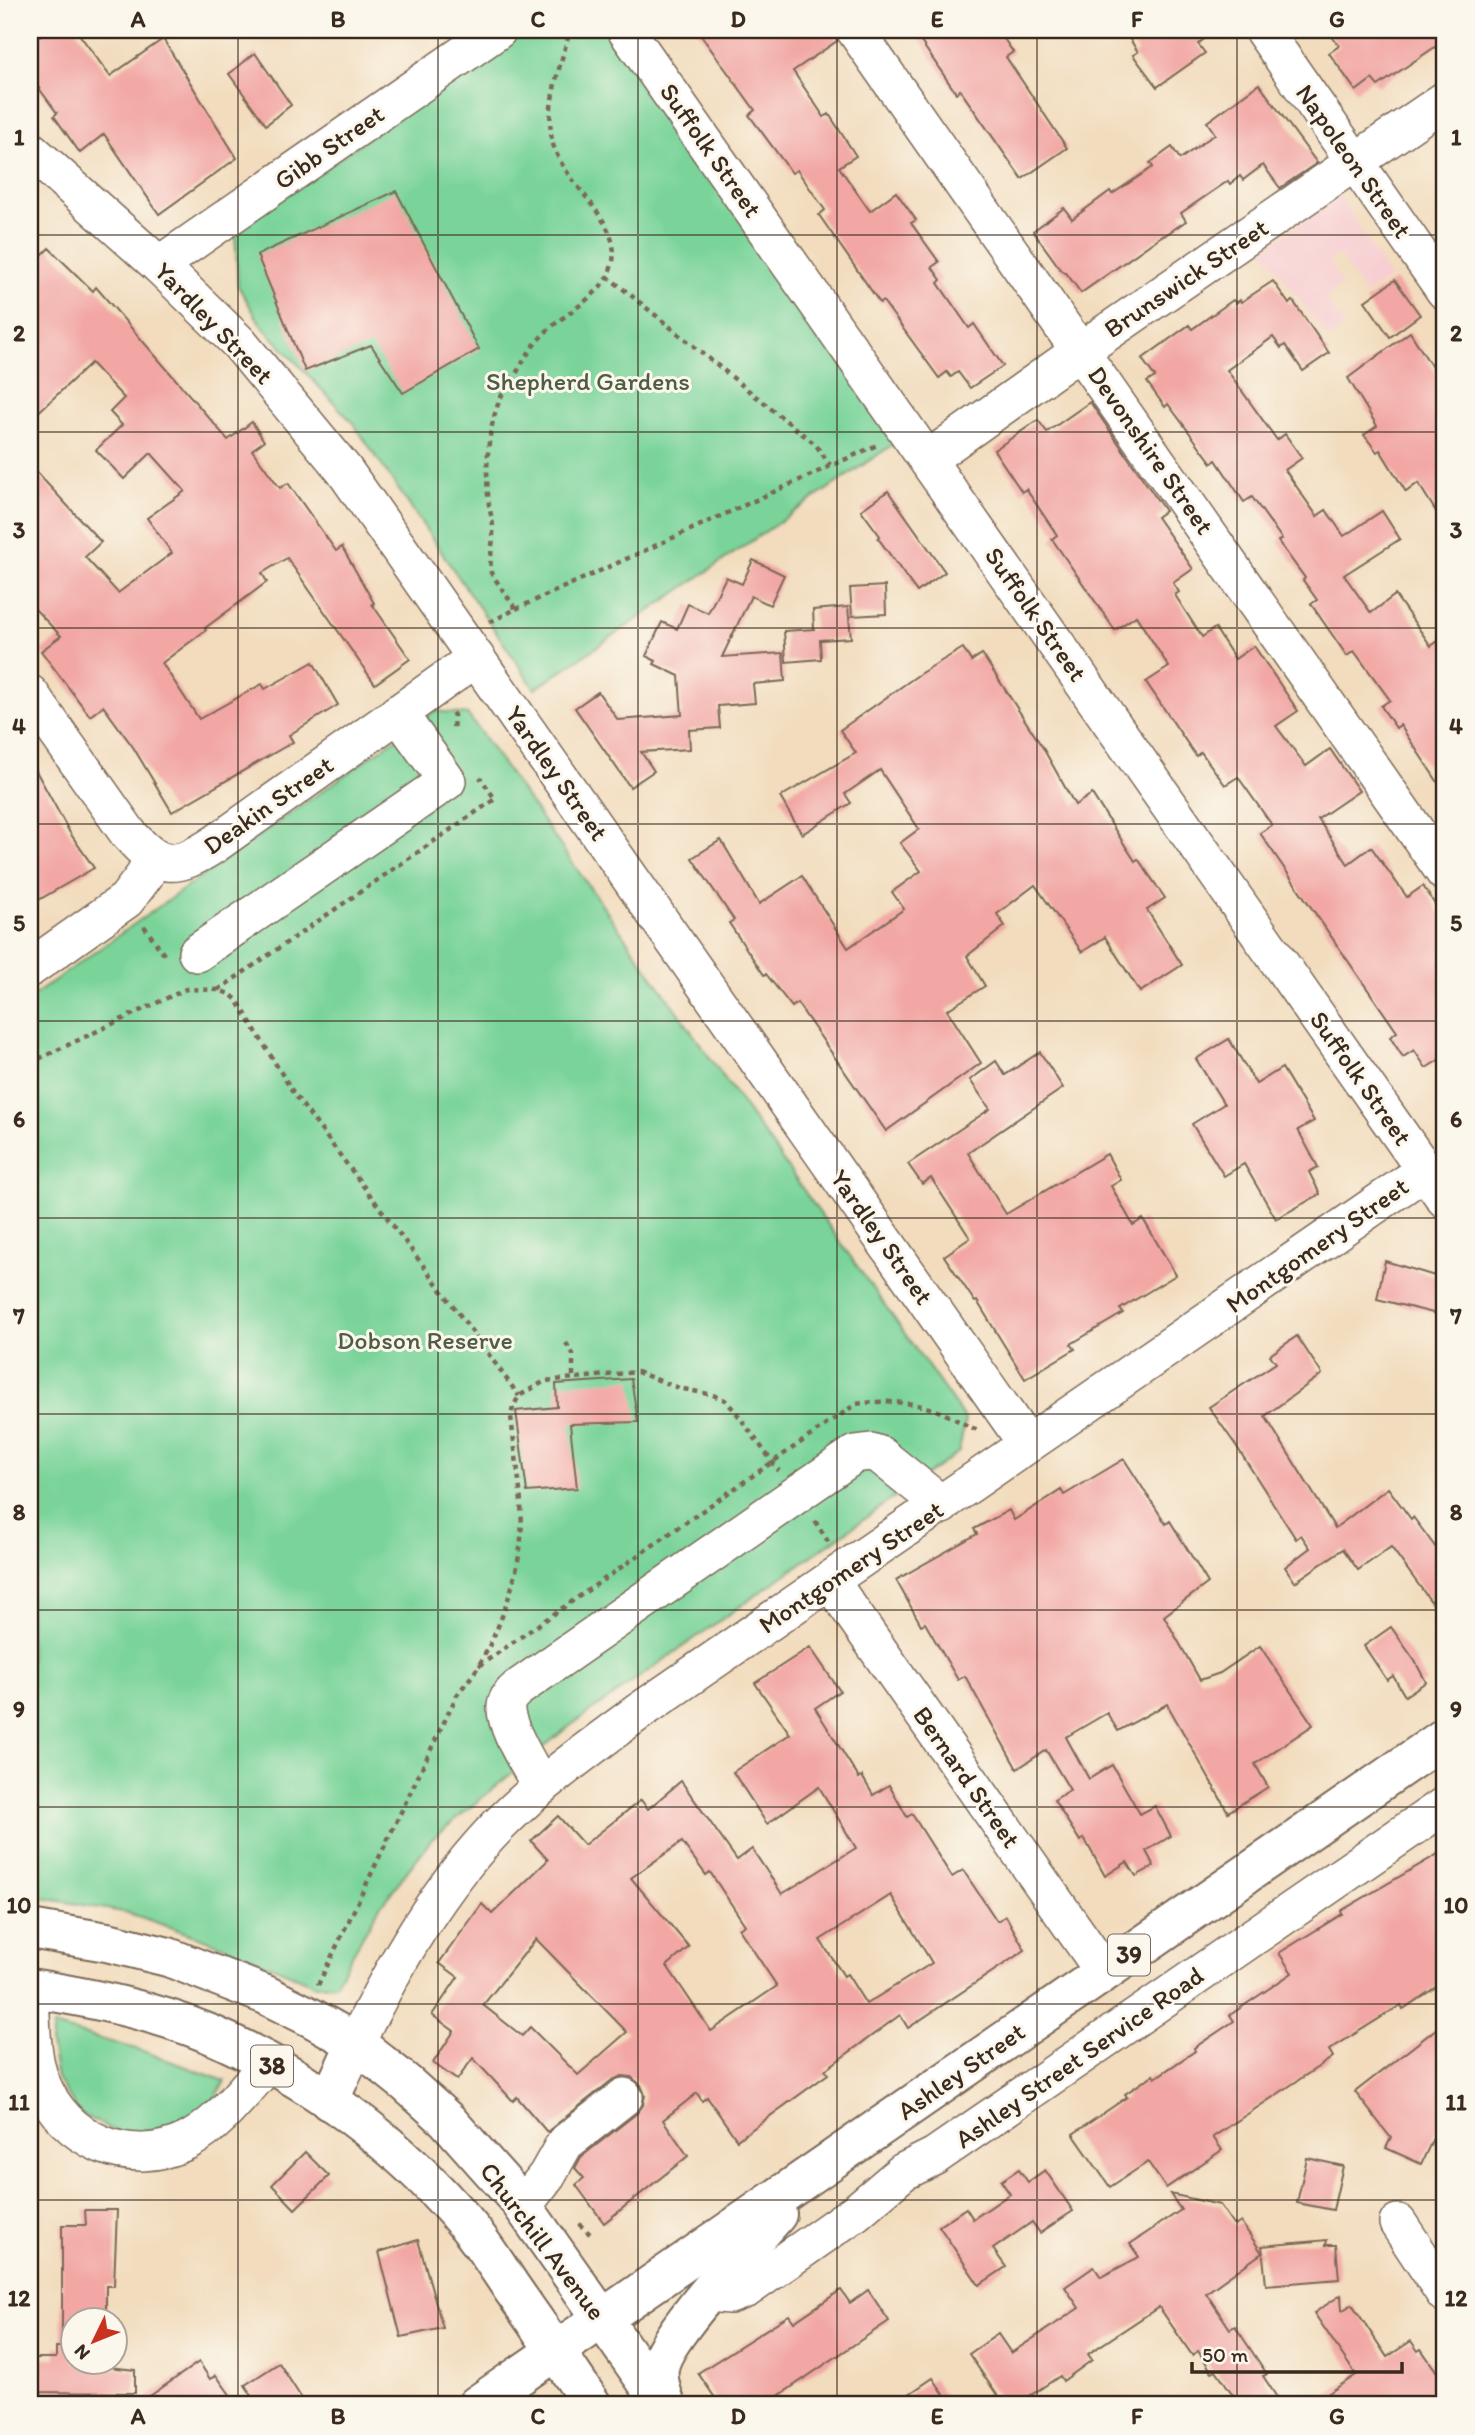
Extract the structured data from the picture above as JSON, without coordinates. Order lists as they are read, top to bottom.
{
  "streets": {
    "main road": [
      "39",
      "38",
      "Ashley Street",
      "Churchill Avenue"
    ],
    "street": [
      "Gibb Street",
      "Suffolk Street",
      "Napoleon Street",
      "Brunswick Street",
      "Yardley Street",
      "Devonshire Street",
      "Deakin Street",
      "Montgomery Street",
      "Bernard Street",
      "Ashley Street Service Road"
    ]
  },
  "crossings": [
    ["Gibb Street", "Yardley Street"],
    ["Suffolk Street", "Brunswick Street"],
    ["Suffolk Street", "Montgomery Street"],
    ["Napoleon Street", "Brunswick Street"],
    ["Brunswick Street", "Devonshire Street"],
    ["Yardley Street", "Deakin Street"],
    ["Yardley Street", "Montgomery Street"],
    ["Montgomery Street", "Bernard Street"],
    ["Montgomery Street", "Churchill Avenue"],
    ["Bernard Street", "Ashley Street"],
    ["Ashley Street", "Churchill Avenue"]
  ],
  "parks": ["Shepherd Gardens", "Dobson Reserve"],
  "scale_bar": "50 m",
  "north": "bottom left",
  "grid": {
    "columns": [
      "A",
      "B",
      "C",
      "D",
      "E",
      "F",
      "G"
    ],
    "rows": [
      "1",
      "2",
      "3",
      "4",
      "5",
      "6",
      "7",
      "8",
      "9",
      "10",
      "11",
      "12"
    ]
  }
}
